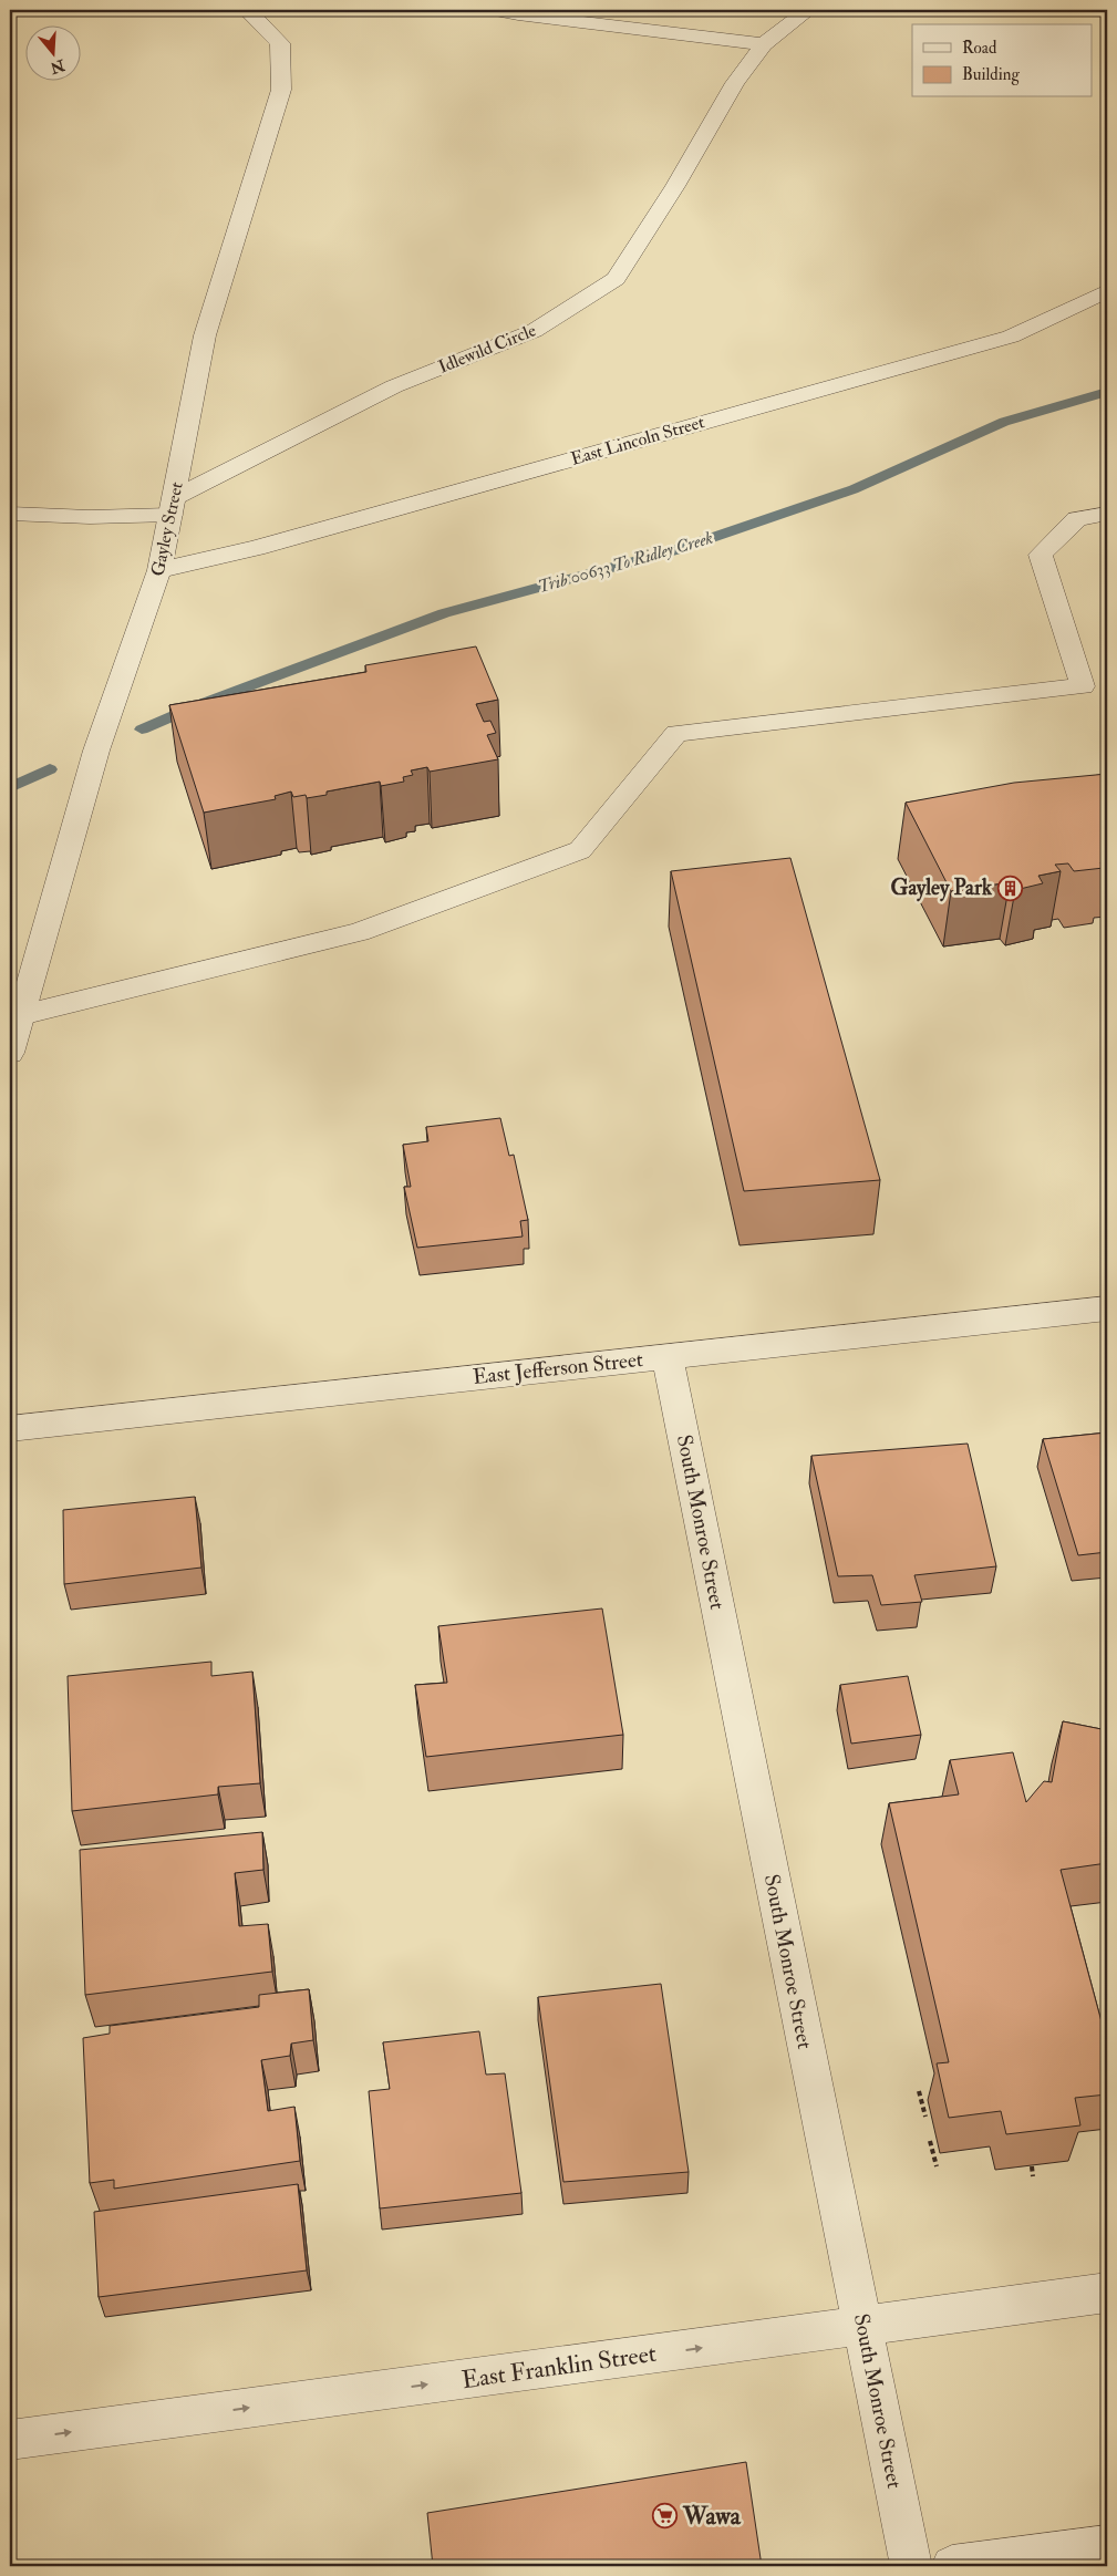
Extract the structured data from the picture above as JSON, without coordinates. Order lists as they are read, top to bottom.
{
  "streets": {
    "street": [
      "Idlewild Circle",
      "East Lincoln Street",
      "Gayley Street",
      "East Jefferson Street",
      "South Monroe Street",
      "East Franklin Street"
    ]
  },
  "crossings": [
    ["Idlewild Circle", "Gayley Street"],
    ["East Lincoln Street", "Gayley Street"],
    ["East Jefferson Street", "South Monroe Street"],
    ["South Monroe Street", "East Franklin Street"]
  ],
  "one_way": ["East Franklin Street"],
  "water": ["Trib 00633 To Ridley Creek"],
  "places": {
    "building": ["Gayley Park"],
    "supermarket": ["Wawa"]
  },
  "legend": ["Road", "Building"],
  "north": "bottom"
}
